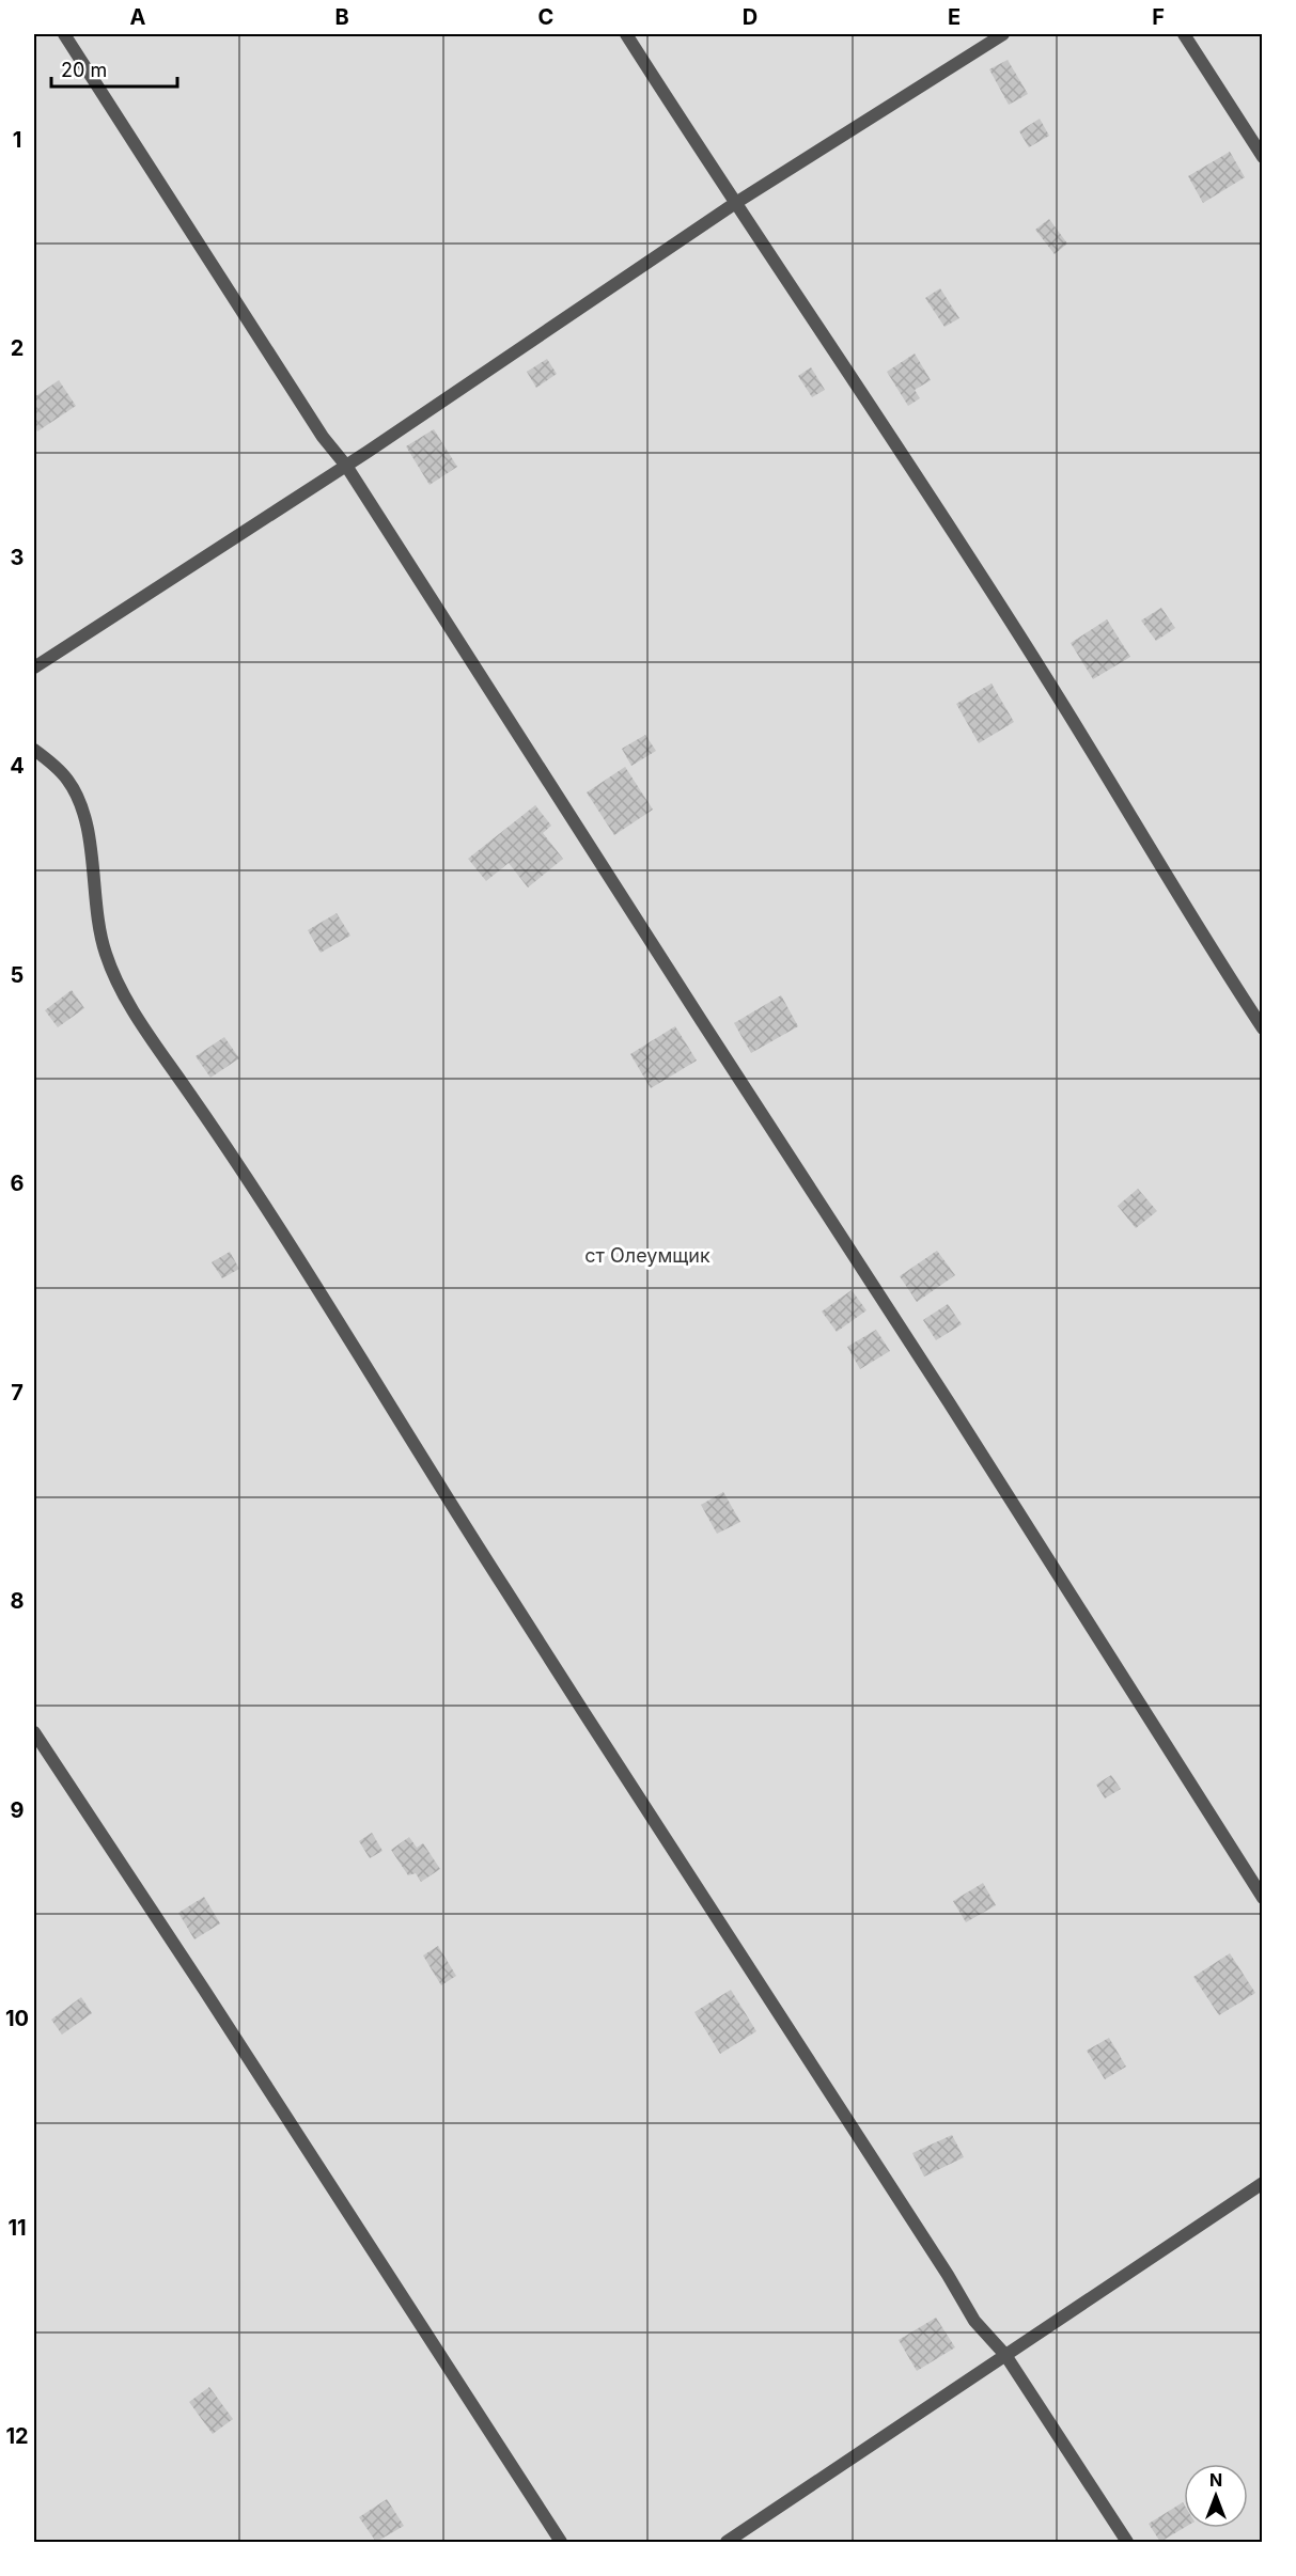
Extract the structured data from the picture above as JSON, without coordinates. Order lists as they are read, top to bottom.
{
  "parks": ["ст Олеумщик"],
  "scale_bar": "20 m",
  "north": "top",
  "grid": {
    "columns": [
      "A",
      "B",
      "C",
      "D",
      "E",
      "F"
    ],
    "rows": [
      "1",
      "2",
      "3",
      "4",
      "5",
      "6",
      "7",
      "8",
      "9",
      "10",
      "11",
      "12"
    ]
  }
}
